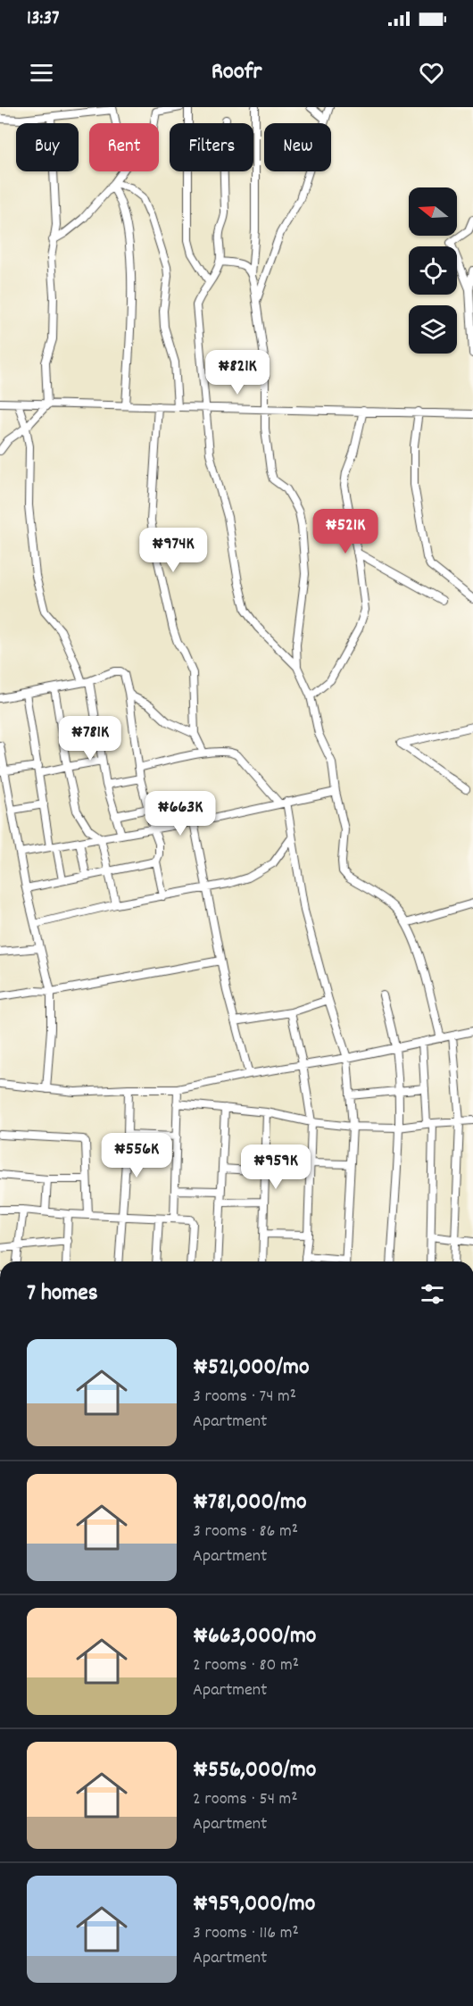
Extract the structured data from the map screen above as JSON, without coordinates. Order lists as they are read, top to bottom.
{
  "north": "left",
  "page": {
    "status": "13:37",
    "header": "Roofr",
    "chip": [
      "Buy",
      "Rent",
      "Filters",
      "New"
    ],
    "price": [
      "₦821K",
      "₦521K",
      "₦974K",
      "₦781K",
      "₦663K",
      "₦556K",
      "₦959K"
    ],
    "heading": "7 homes",
    "list": [
      {
        "name": "₦521,000/mo",
        "note": "3 rooms · 74 m² · Apartment"
      },
      {
        "name": "₦781,000/mo",
        "note": "3 rooms · 86 m² · Apartment"
      },
      {
        "name": "₦663,000/mo",
        "note": "2 rooms · 80 m² · Apartment"
      },
      {
        "name": "₦556,000/mo",
        "note": "2 rooms · 54 m² · Apartment"
      },
      {
        "name": "₦959,000/mo",
        "note": "3 rooms · 116 m² · Apartment"
      }
    ]
  }
}
